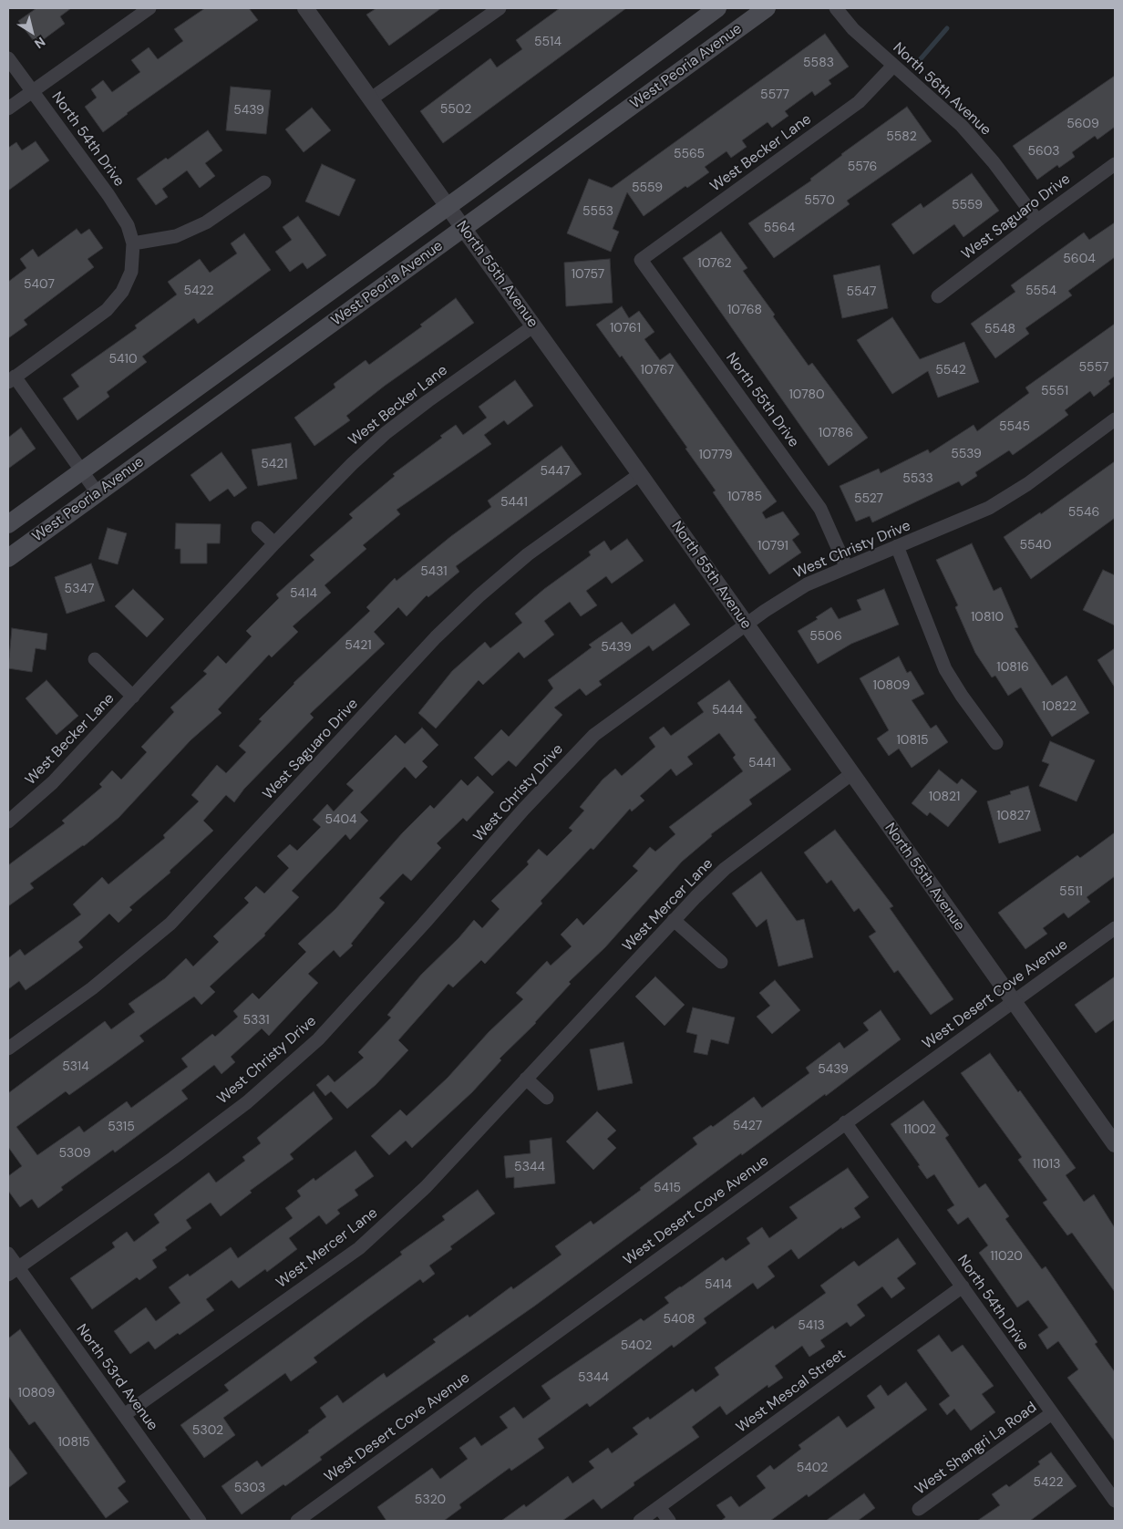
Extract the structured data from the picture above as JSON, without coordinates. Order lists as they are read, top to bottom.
{
  "streets": {
    "main road": ["West Peoria Avenue"],
    "street": [
      "North 56th Avenue",
      "North 54th Drive",
      "West Becker Lane",
      "West Saguaro Drive",
      "North 55th Avenue",
      "North 55th Drive",
      "West Christy Drive",
      "West Mercer Lane",
      "West Desert Cove Avenue",
      "North 53rd Avenue",
      "West Mescal Street",
      "West Shangri La Road"
    ]
  },
  "crossings": [
    ["West Peoria Avenue", "North 55th Avenue"],
    ["North 56th Avenue", "West Becker Lane"],
    ["North 56th Avenue", "West Saguaro Drive"],
    ["North 54th Drive", "West Desert Cove Avenue"],
    ["North 54th Drive", "West Mescal Street"],
    ["North 54th Drive", "West Shangri La Road"],
    ["West Becker Lane", "North 55th Avenue"],
    ["West Becker Lane", "North 55th Drive"],
    ["West Saguaro Drive", "North 55th Avenue"],
    ["North 55th Avenue", "West Christy Drive"],
    ["North 55th Avenue", "West Mercer Lane"],
    ["North 55th Avenue", "West Desert Cove Avenue"],
    ["North 55th Drive", "West Christy Drive"],
    ["West Christy Drive", "North 53rd Avenue"],
    ["West Mercer Lane", "North 53rd Avenue"]
  ],
  "house_numbers": [
    "5514",
    "5583",
    "5577",
    "5502",
    "5439",
    "5609",
    "5582",
    "5603",
    "5565",
    "5576",
    "5559",
    "5570",
    "5559",
    "5553",
    "5564",
    "5604",
    "10762",
    "10757",
    "5407",
    "5422",
    "5554",
    "5547",
    "10768",
    "10761",
    "5548",
    "5410",
    "5557",
    "10767",
    "5542",
    "5551",
    "10780",
    "5545",
    "10786",
    "5539",
    "10779",
    "5421",
    "5447",
    "5533",
    "10785",
    "5527",
    "5441",
    "5546",
    "5540",
    "10791",
    "5431",
    "5347",
    "5414",
    "10810",
    "5506",
    "5421",
    "5439",
    "10816",
    "10809",
    "10822",
    "5444",
    "10815",
    "5441",
    "10821",
    "10827",
    "5404",
    "5511",
    "5331",
    "5314",
    "5439",
    "5427",
    "5315",
    "11002",
    "5309",
    "11013",
    "5344",
    "5415",
    "11020",
    "5414",
    "5408",
    "5413",
    "5402",
    "5344",
    "10809",
    "5302",
    "10815",
    "5402",
    "5422",
    "5303",
    "5320"
  ],
  "north": "bottom right"
}
